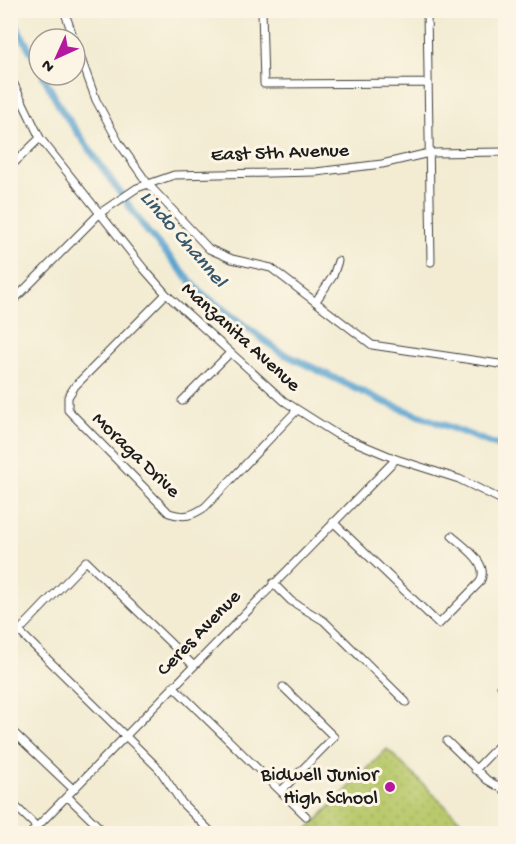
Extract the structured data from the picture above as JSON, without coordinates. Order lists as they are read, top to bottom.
{
  "streets": {
    "street": [
      "East 5th Avenue",
      "Manzanita Avenue",
      "Moraga Drive",
      "Ceres Avenue"
    ]
  },
  "crossings": [
    ["East 5th Avenue", "Manzanita Avenue"],
    ["Manzanita Avenue", "Moraga Drive"],
    ["Manzanita Avenue", "Ceres Avenue"]
  ],
  "water": ["Lindo Channel"],
  "places": ["Bidwell Junior High School"],
  "north": "bottom left"
}
